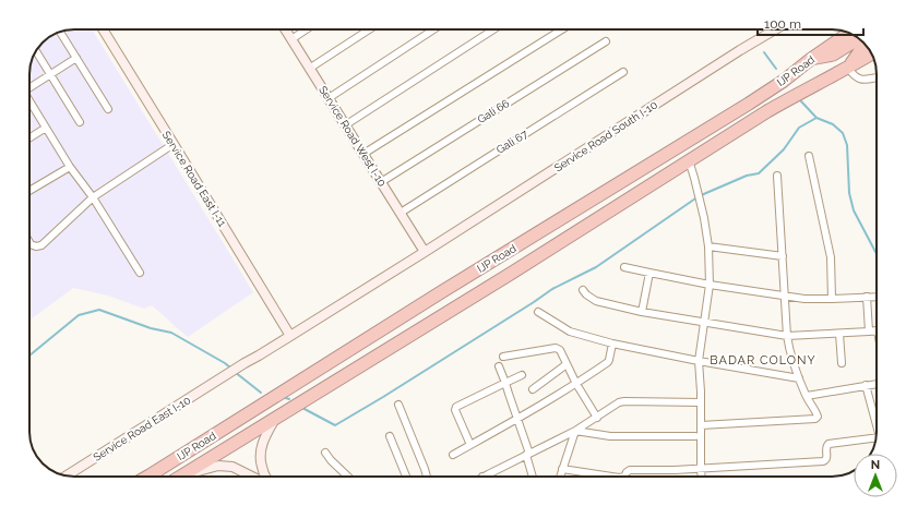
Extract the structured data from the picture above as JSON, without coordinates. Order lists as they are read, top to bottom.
{
  "streets": {
    "highway": ["IJP Road"],
    "main road": [
      "Service Road West I-10",
      "Service Road South I-10",
      "Service Road East I-11",
      "Service Road East I-10"
    ],
    "street": ["Gali 66", "Gali 67"]
  },
  "crossings": [
    ["Gali 66", "Service Road West I-10"],
    ["Service Road West I-10", "Service Road South I-10"],
    ["Service Road West I-10", "Gali 67"],
    ["Service Road South I-10", "Service Road East I-11"],
    ["Service Road South I-10", "Service Road East I-10"],
    ["Service Road East I-11", "Service Road East I-10"]
  ],
  "districts": ["BADAR COLONY"],
  "scale_bar": "100 m",
  "north": "top"
}
